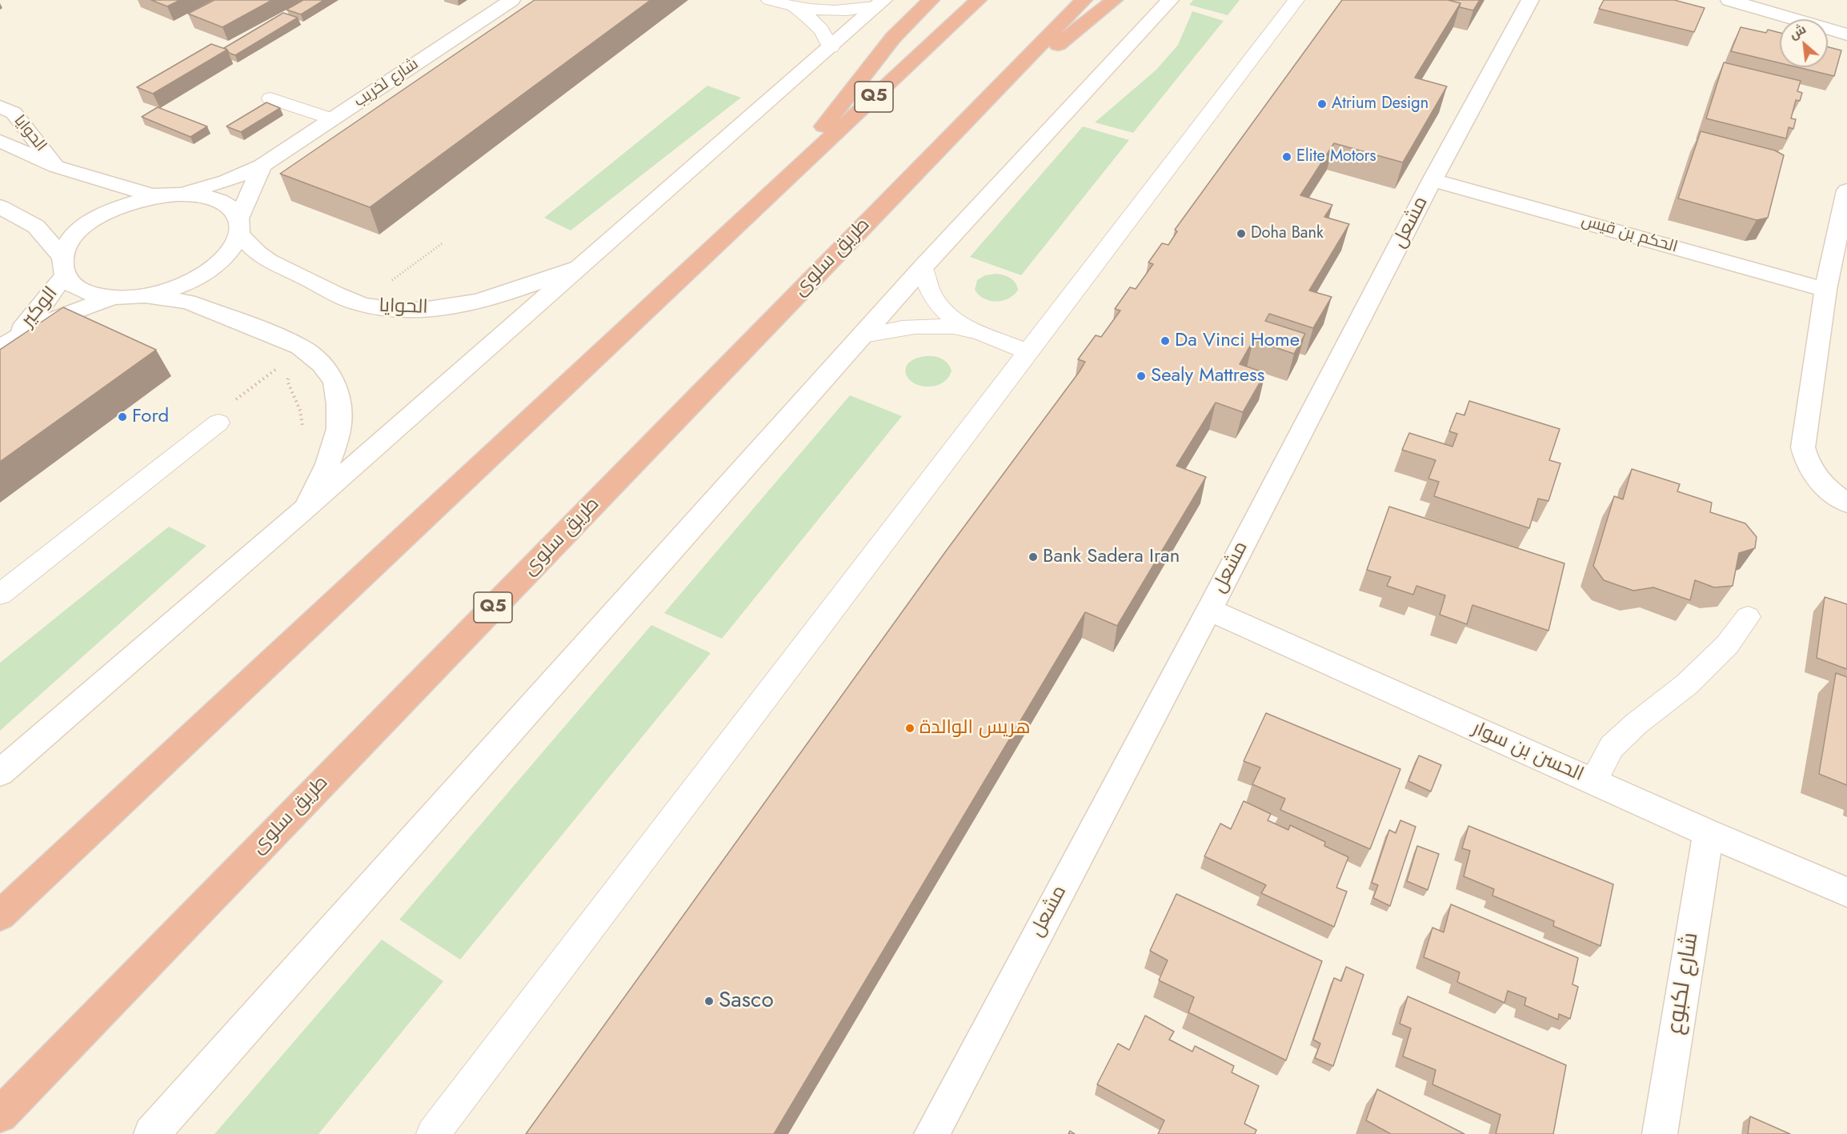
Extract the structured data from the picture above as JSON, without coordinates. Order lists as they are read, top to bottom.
{
  "streets": {
    "highway": ["Q5", "طريق سلوى"],
    "street": [
      "شارع لخريب",
      "الحوايا",
      "مشعل",
      "الحكم بن قيس",
      "الوكير",
      "الحسن بن سوار",
      "شارع لكبوع"
    ]
  },
  "crossings": [
    ["شارع لخريب", "الحوايا"],
    ["الحوايا", "الوكير"],
    ["مشعل", "الحكم بن قيس"],
    ["مشعل", "الحسن بن سوار"],
    ["الحسن بن سوار", "شارع لكبوع"]
  ],
  "places": [
    "Atrium Design",
    "Elite Motors",
    "Doha Bank",
    "Da Vinci Home",
    "Sealy Mattress",
    "Ford",
    "Bank Sadera Iran",
    "هريس الوالدة",
    "Sasco"
  ],
  "north": "top left"
}
